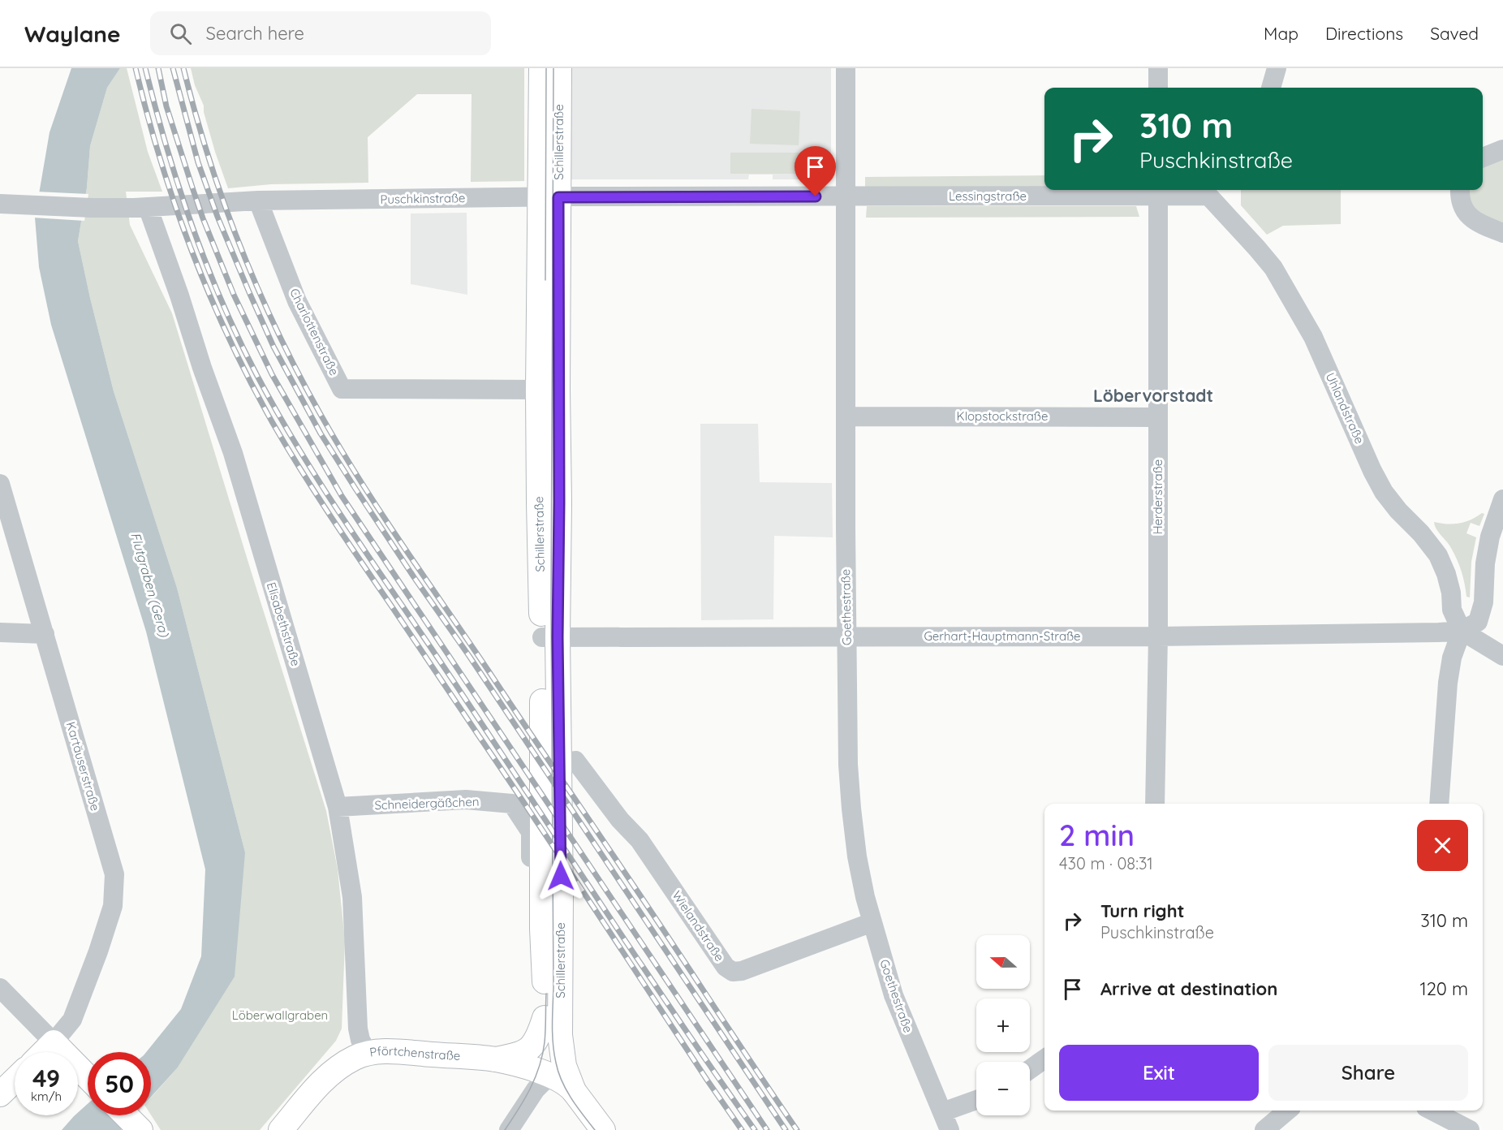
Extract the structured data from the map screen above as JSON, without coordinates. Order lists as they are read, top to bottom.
{
  "streets": {
    "main road": ["Schillerstraße", "Pförtchenstraße"],
    "street": [
      "Lessingstraße",
      "Puschkinstraße",
      "Charlottenstraße",
      "Uhlandstraße",
      "Klopstockstraße",
      "Herderstraße",
      "Goethestraße",
      "Elisabethstraße",
      "Gerhart-Hauptmann-Straße",
      "Kartäuserstraße",
      "Schneidergäßchen",
      "Wielandstraße"
    ]
  },
  "crossings": [
    ["Schillerstraße", "Puschkinstraße"],
    ["Schillerstraße", "Charlottenstraße"],
    ["Schillerstraße", "Gerhart-Hauptmann-Straße"],
    ["Schillerstraße", "Schneidergäßchen"],
    ["Lessingstraße", "Puschkinstraße"],
    ["Lessingstraße", "Uhlandstraße"],
    ["Lessingstraße", "Herderstraße"],
    ["Lessingstraße", "Goethestraße"],
    ["Puschkinstraße", "Charlottenstraße"],
    ["Puschkinstraße", "Goethestraße"],
    ["Puschkinstraße", "Elisabethstraße"],
    ["Uhlandstraße", "Gerhart-Hauptmann-Straße"],
    ["Klopstockstraße", "Herderstraße"],
    ["Klopstockstraße", "Goethestraße"],
    ["Herderstraße", "Gerhart-Hauptmann-Straße"],
    ["Goethestraße", "Gerhart-Hauptmann-Straße"],
    ["Goethestraße", "Wielandstraße"],
    ["Elisabethstraße", "Schneidergäßchen"],
    ["Elisabethstraße", "Pförtchenstraße"]
  ],
  "districts": ["Löbervorstadt"],
  "water": ["Flutgraben (Gera)"],
  "parks": ["Löberwallgraben"],
  "north": "left",
  "page": {
    "header": "Waylane",
    "search": "Search here",
    "nav": ["Map", "Directions", "Saved"],
    "turn": ["310 m", "Puschkinstraße"],
    "heading": ["2 min", "430 m · 08:31"],
    "list": [
      {
        "name": "Turn right",
        "note": "Puschkinstraße",
        "value": "310 m"
      },
      {
        "name": "Arrive at destination",
        "value": "120 m"
      }
    ],
    "map_buttons": ["+", "−"],
    "buttons": ["Exit", "Share"],
    "speed": "49 km/h",
    "limit": "50"
  }
}
